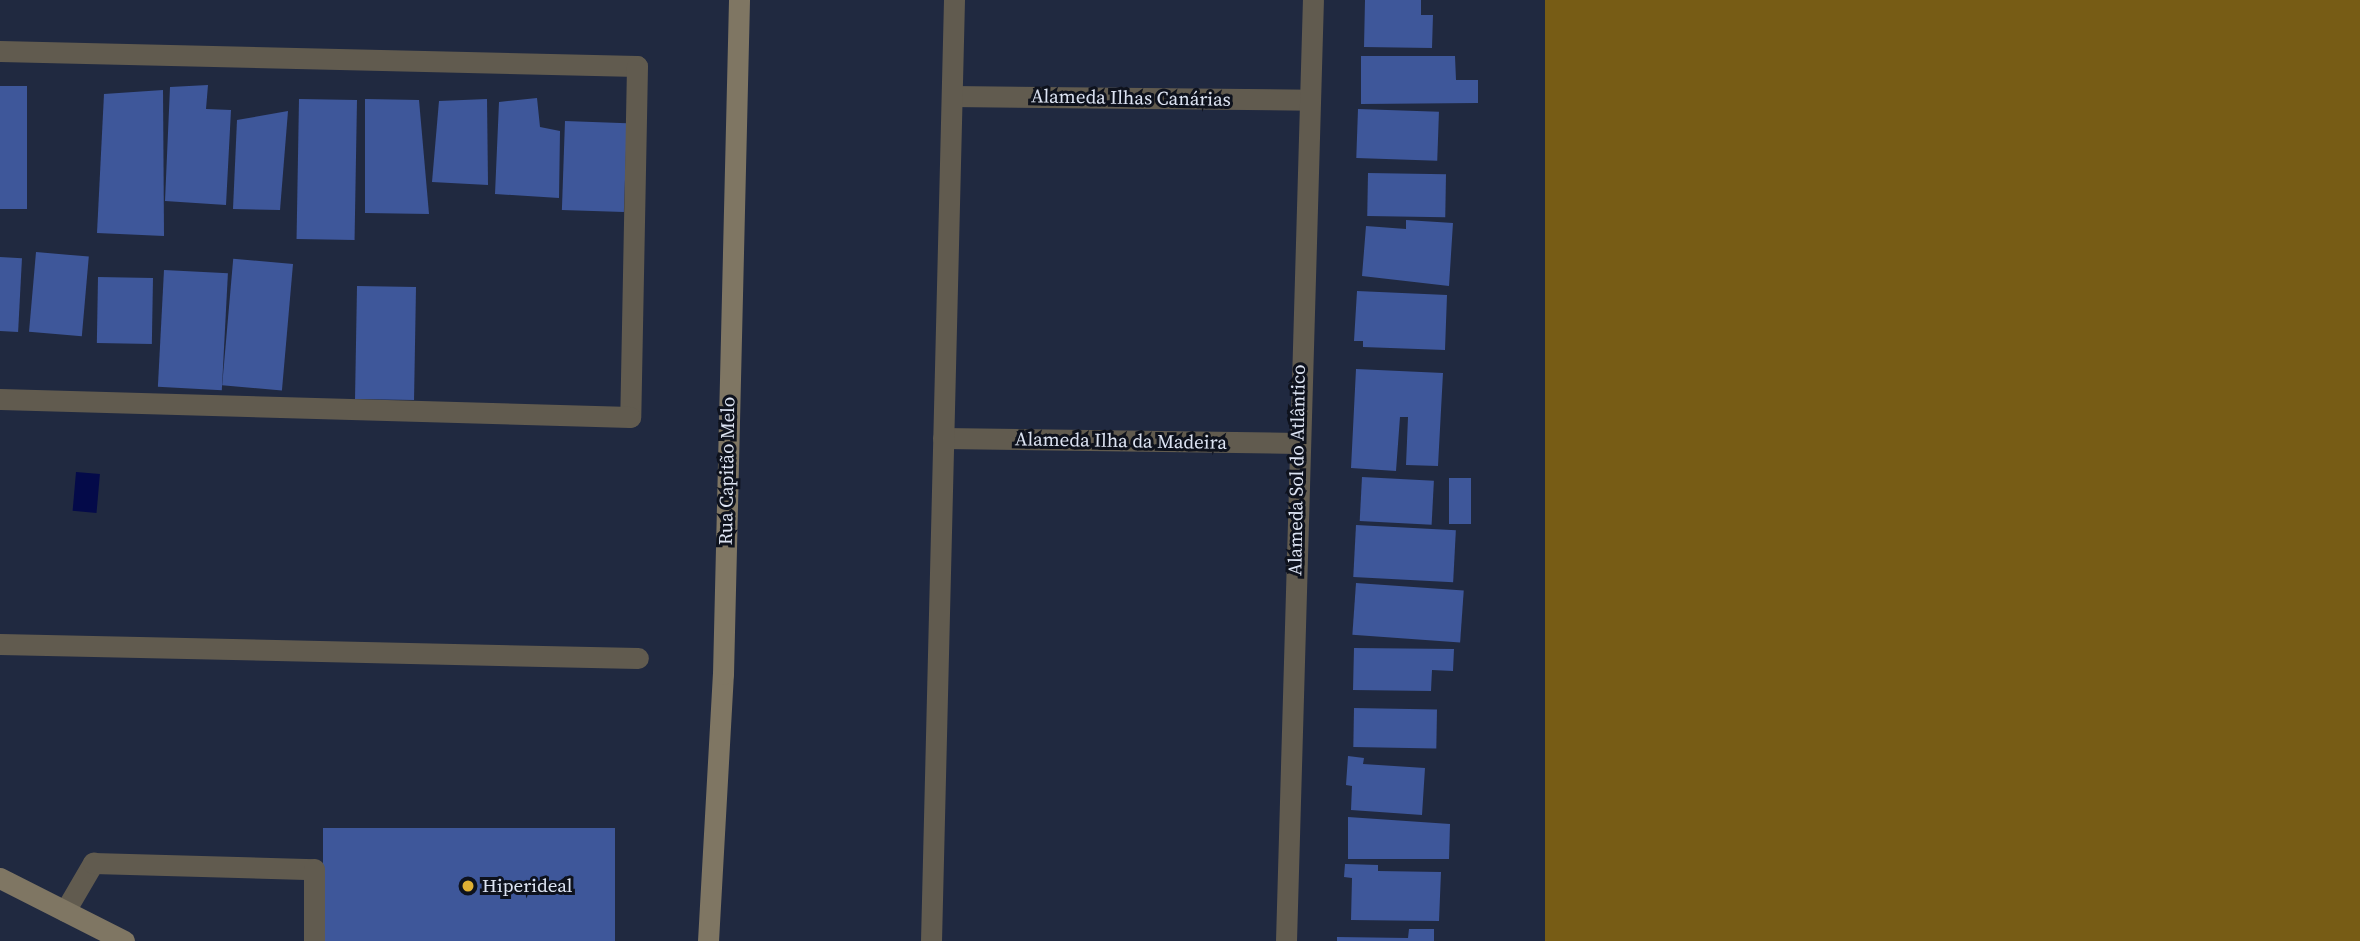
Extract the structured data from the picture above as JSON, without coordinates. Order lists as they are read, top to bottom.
{
  "streets": {
    "main road": ["Rua Capitão Melo"],
    "street": ["Alameda Ilhas Canárias", "Alameda Ilha da Madeira", "Alameda Sol do Atlântico"]
  },
  "crossings": [
    ["Alameda Ilhas Canárias", "Alameda Sol do Atlântico"],
    ["Alameda Ilha da Madeira", "Alameda Sol do Atlântico"]
  ],
  "places": ["Hiperideal"]
}
